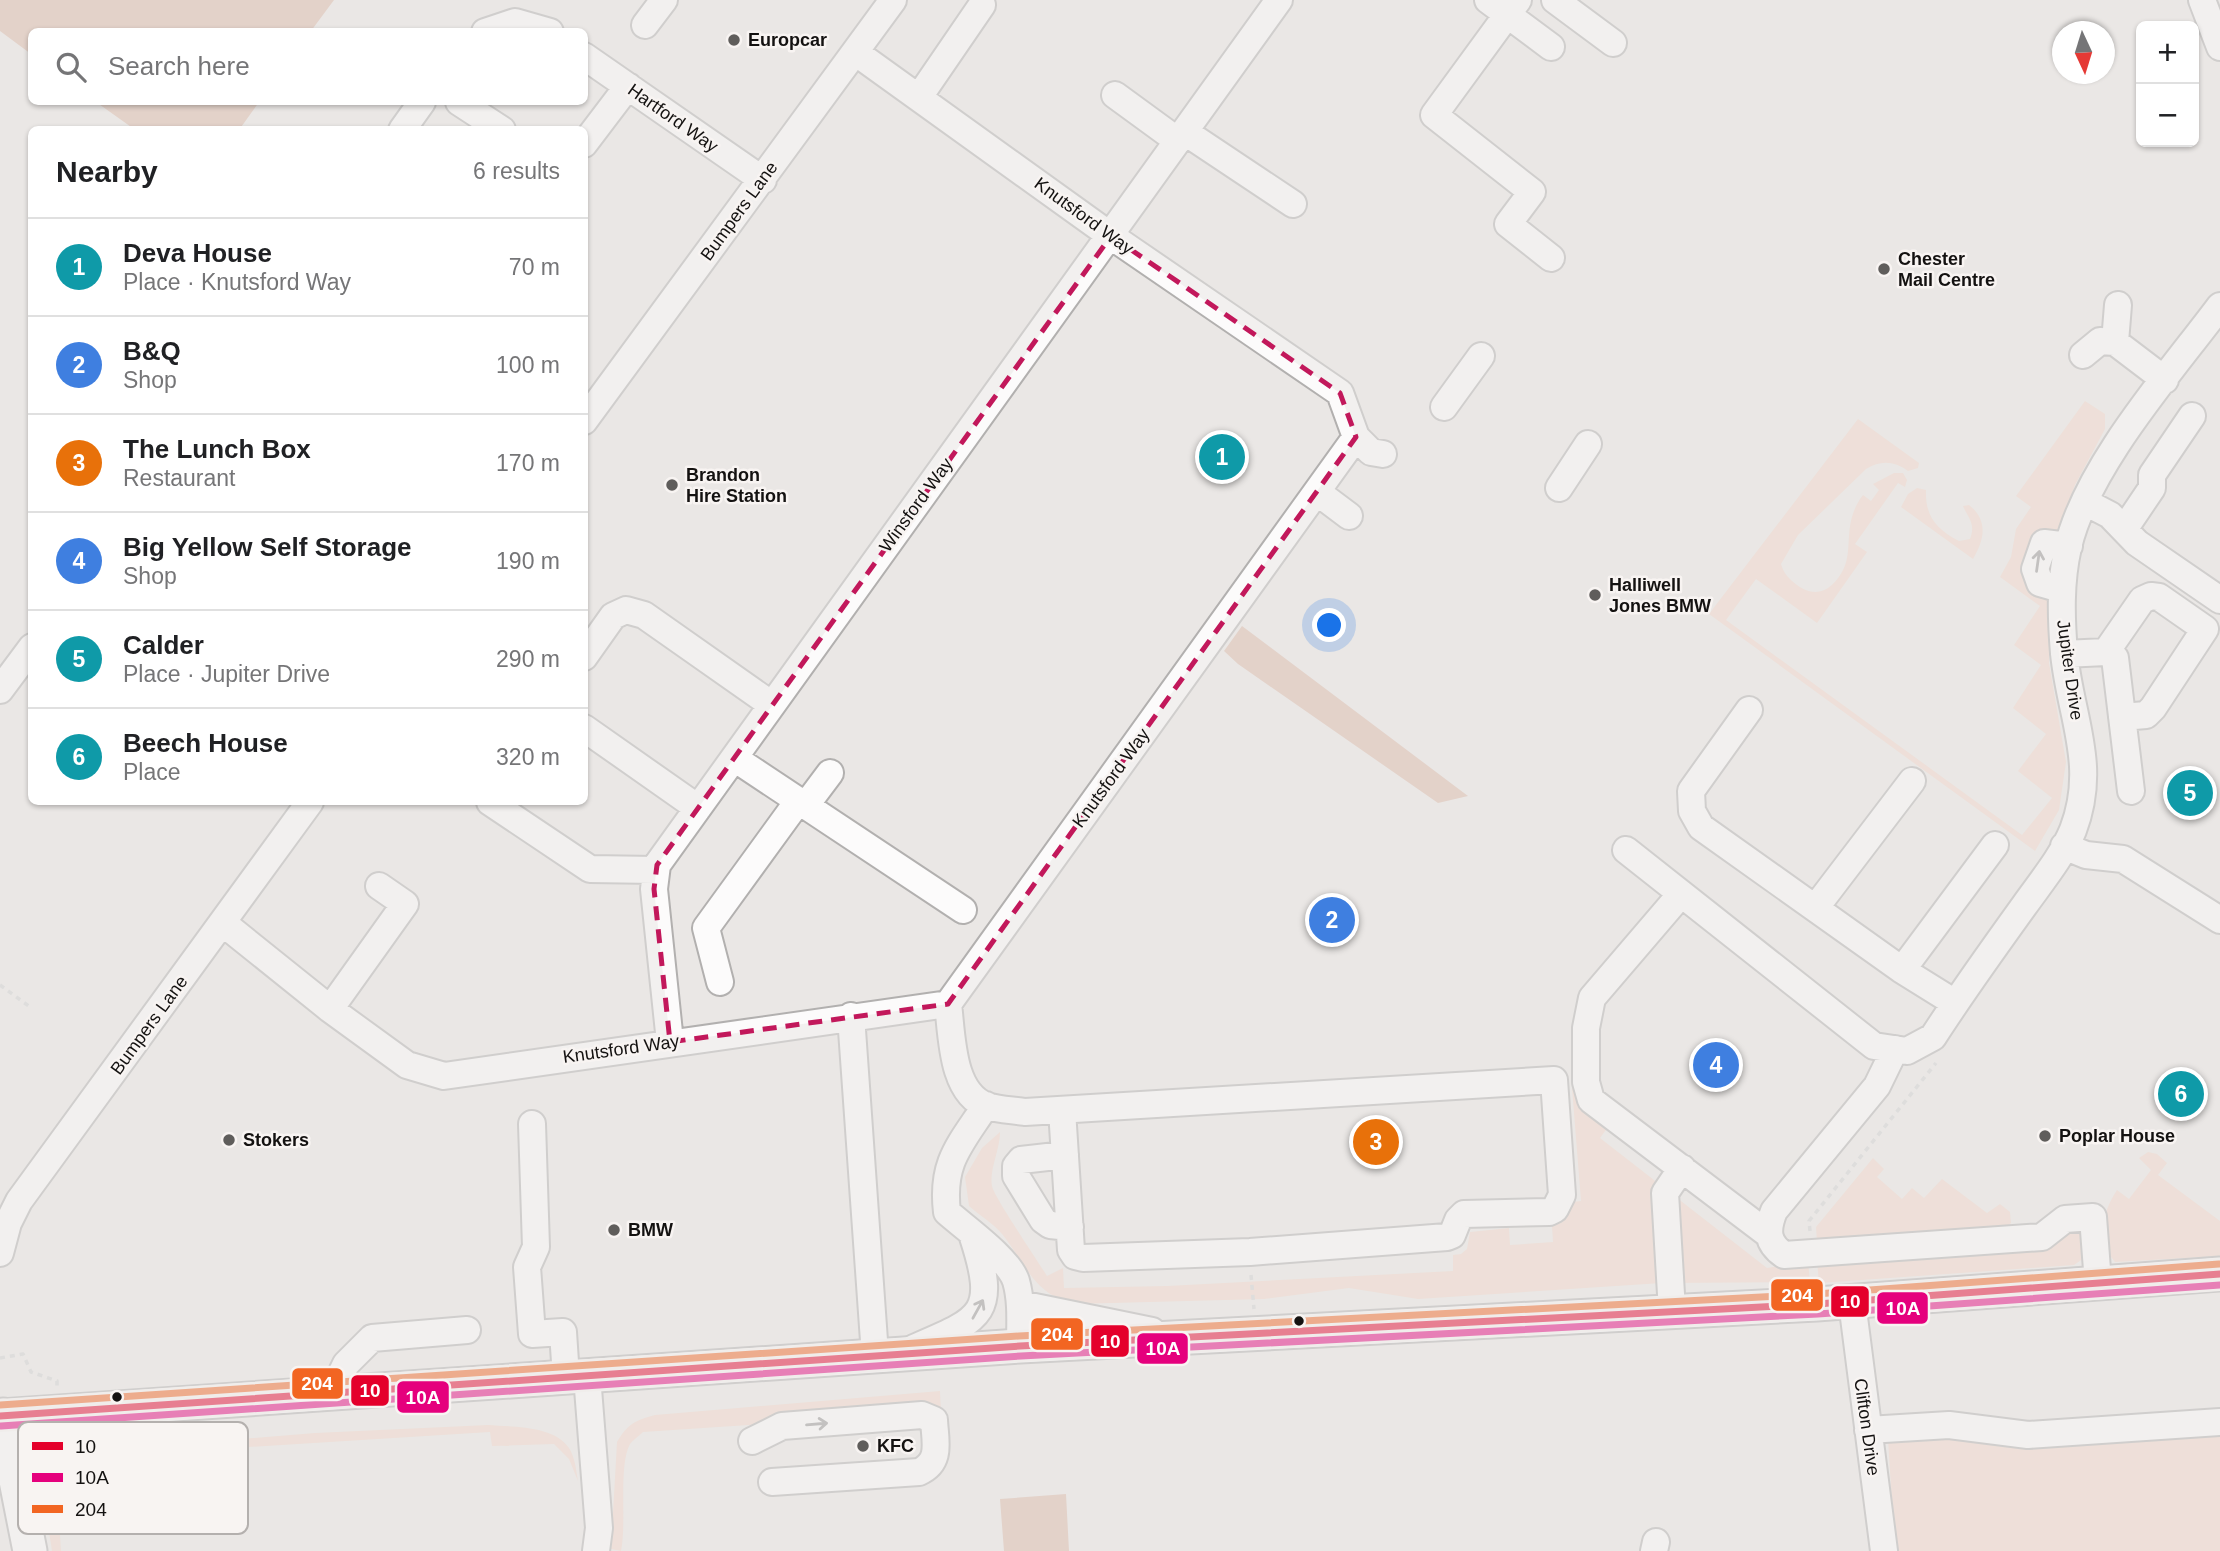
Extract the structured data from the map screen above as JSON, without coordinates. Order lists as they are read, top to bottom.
{
  "streets": {
    "street": [
      "Hartford Way",
      "Bumpers Lane",
      "Knutsford Way",
      "Winsford Way",
      "Jupiter Drive",
      "Clifton Drive"
    ]
  },
  "crossings": [
    ["Hartford Way", "Bumpers Lane"],
    ["Bumpers Lane", "Knutsford Way"],
    ["Knutsford Way", "Winsford Way"]
  ],
  "places": [
    "Europcar",
    "Chester Mail Centre",
    "Brandon Hire Station",
    "Halliwell Jones BMW",
    "Poplar House",
    "Stokers",
    "BMW",
    "KFC"
  ],
  "lines": ["transit line 204", "transit line 10", "transit line 10A"],
  "legend": ["10", "10A", "204"],
  "north": "bottom",
  "page": {
    "map_buttons": ["+", "−"],
    "search": "Search here",
    "heading": ["Nearby", "6 results"],
    "list": [
      {
        "mark": "1",
        "name": "Deva House",
        "note": "Place · Knutsford Way",
        "value": "70 m"
      },
      {
        "mark": "2",
        "name": "B&Q",
        "note": "Shop",
        "value": "100 m"
      },
      {
        "mark": "3",
        "name": "The Lunch Box",
        "note": "Restaurant",
        "value": "170 m"
      },
      {
        "mark": "4",
        "name": "Big Yellow Self Storage",
        "note": "Shop",
        "value": "190 m"
      },
      {
        "mark": "5",
        "name": "Calder",
        "note": "Place · Jupiter Drive",
        "value": "290 m"
      },
      {
        "mark": "6",
        "name": "Beech House",
        "note": "Place",
        "value": "320 m"
      }
    ],
    "pins": [
      "1",
      "5",
      "2",
      "4",
      "6",
      "3"
    ]
  }
}
